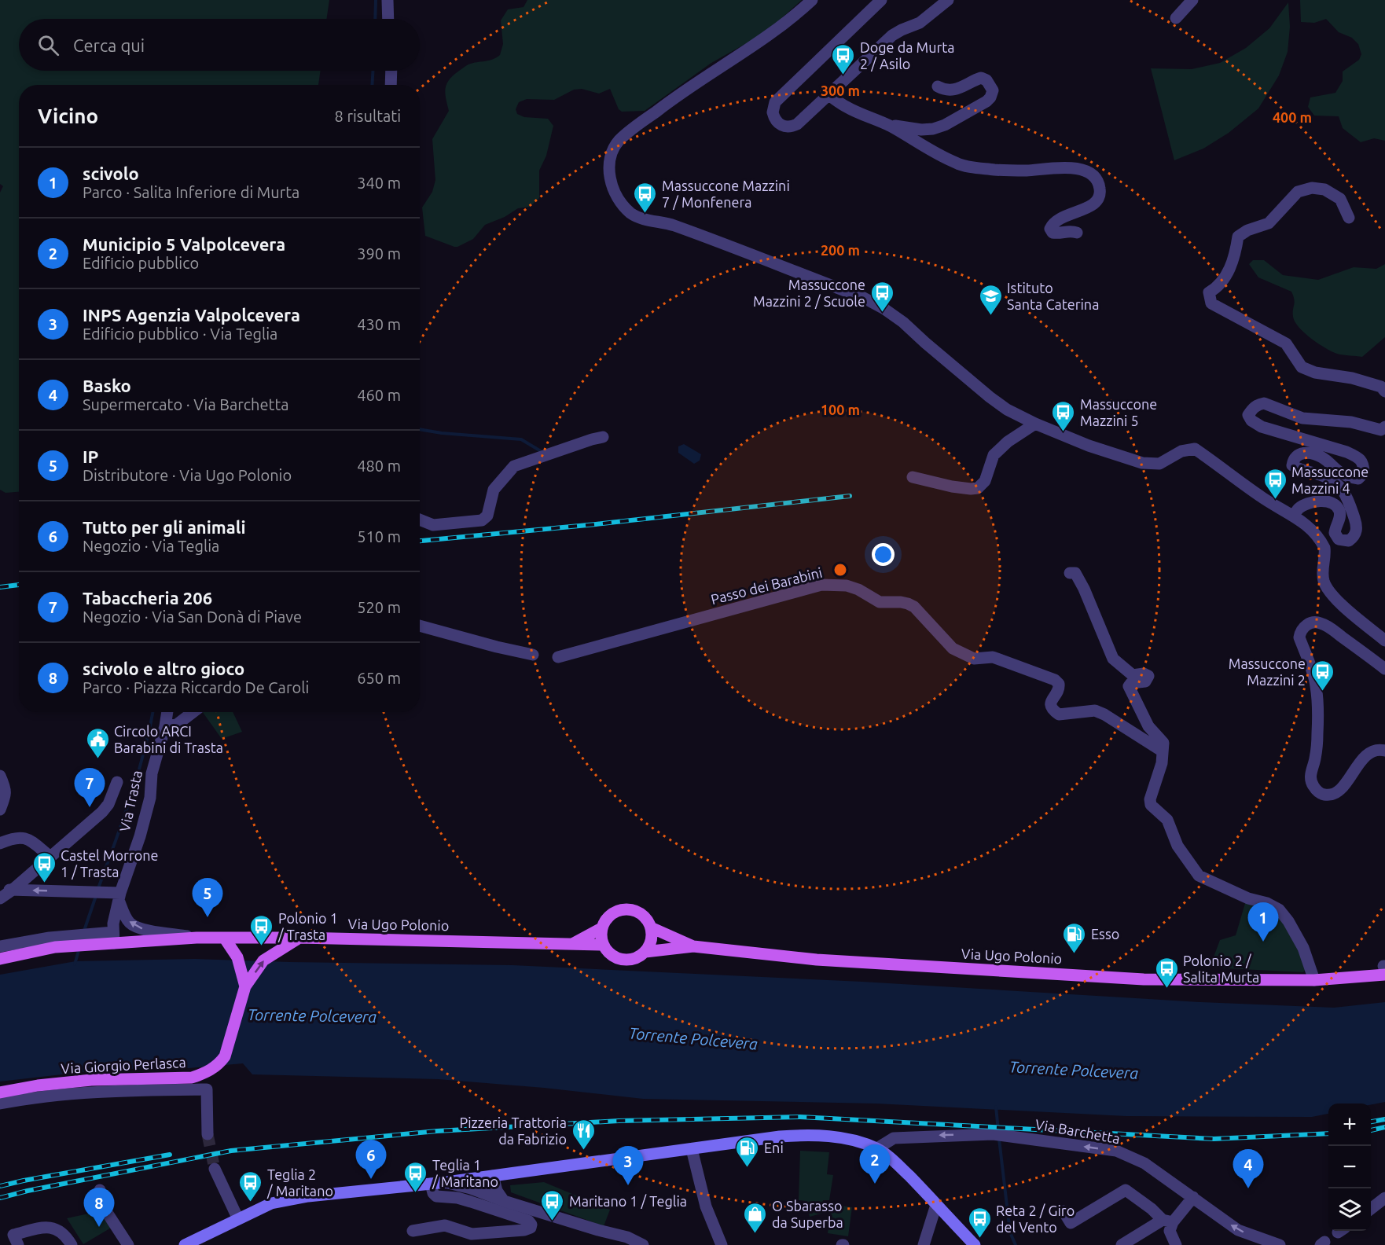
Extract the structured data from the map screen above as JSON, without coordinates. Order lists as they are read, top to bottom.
{
  "streets": {
    "main road": ["Via Ugo Polonio", "Via Giorgio Perlasca"],
    "street": ["Passo dei Barabini", "Via Trasta", "Via Barchetta"]
  },
  "crossings": [
    ["Via Trasta", "Via Ugo Polonio"],
    ["Via Ugo Polonio", "Via Giorgio Perlasca"]
  ],
  "one_way": ["Via Barchetta"],
  "water": ["Torrente Polcevera"],
  "places": {
    "bus stop": [
      "Doge da Murta 2 / Asilo",
      "Massuccone Mazzini 7 / Monfenera",
      "Massuccone Mazzini 2 / Scuole",
      "Massuccone Mazzini 5",
      "Massuccone Mazzini 4",
      "Massuccone Mazzini 2",
      "Castel Morrone 1 / Trasta",
      "Polonio 1 / Trasta",
      "Polonio 2 / Salita Murta",
      "Teglia 1 / Maritano",
      "Teglia 2 / Maritano",
      "Maritano 1 / Teglia",
      "Reta 2 / Giro del Vento"
    ],
    "school or university": ["Istituto Santa Caterina"],
    "public building": ["Circolo ARCI Barabini di Trasta"],
    "fuel station": ["Esso", "Eni"],
    "restaurant": ["Pizzeria Trattoria da Fabrizio"],
    "shop": ["O Sbarasso da Superba"]
  },
  "page": {
    "search": "Cerca qui",
    "heading": ["Vicino", "8 risultati"],
    "list": [
      {
        "mark": "1",
        "name": "scivolo",
        "note": "Parco · Salita Inferiore di Murta",
        "value": "340 m"
      },
      {
        "mark": "2",
        "name": "Municipio 5 Valpolcevera",
        "note": "Edificio pubblico",
        "value": "390 m"
      },
      {
        "mark": "3",
        "name": "INPS Agenzia Valpolcevera",
        "note": "Edificio pubblico · Via Teglia",
        "value": "430 m"
      },
      {
        "mark": "4",
        "name": "Basko",
        "note": "Supermercato · Via Barchetta",
        "value": "460 m"
      },
      {
        "mark": "5",
        "name": "IP",
        "note": "Distributore · Via Ugo Polonio",
        "value": "480 m"
      },
      {
        "mark": "6",
        "name": "Tutto per gli animali",
        "note": "Negozio · Via Teglia",
        "value": "510 m"
      },
      {
        "mark": "7",
        "name": "Tabaccheria 206",
        "note": "Negozio · Via San Donà di Piave",
        "value": "520 m"
      },
      {
        "mark": "8",
        "name": "scivolo e altro gioco",
        "note": "Parco · Piazza Riccardo De Caroli",
        "value": "650 m"
      }
    ],
    "pins": [
      "7",
      "5",
      "1",
      "6",
      "2",
      "3",
      "4",
      "8"
    ],
    "map_buttons": ["+", "−"]
  },
  "rings": [
    "300 m",
    "400 m",
    "200 m",
    "100 m"
  ]
}
